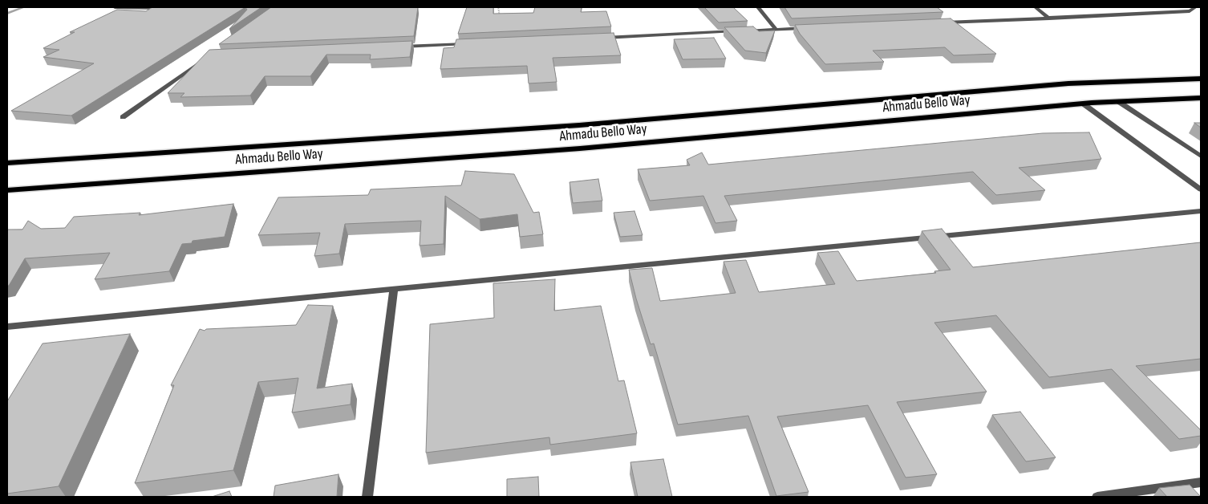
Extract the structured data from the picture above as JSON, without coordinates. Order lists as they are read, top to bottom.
{
  "streets": {
    "main road": ["Ahmadu Bello Way"]
  }
}
